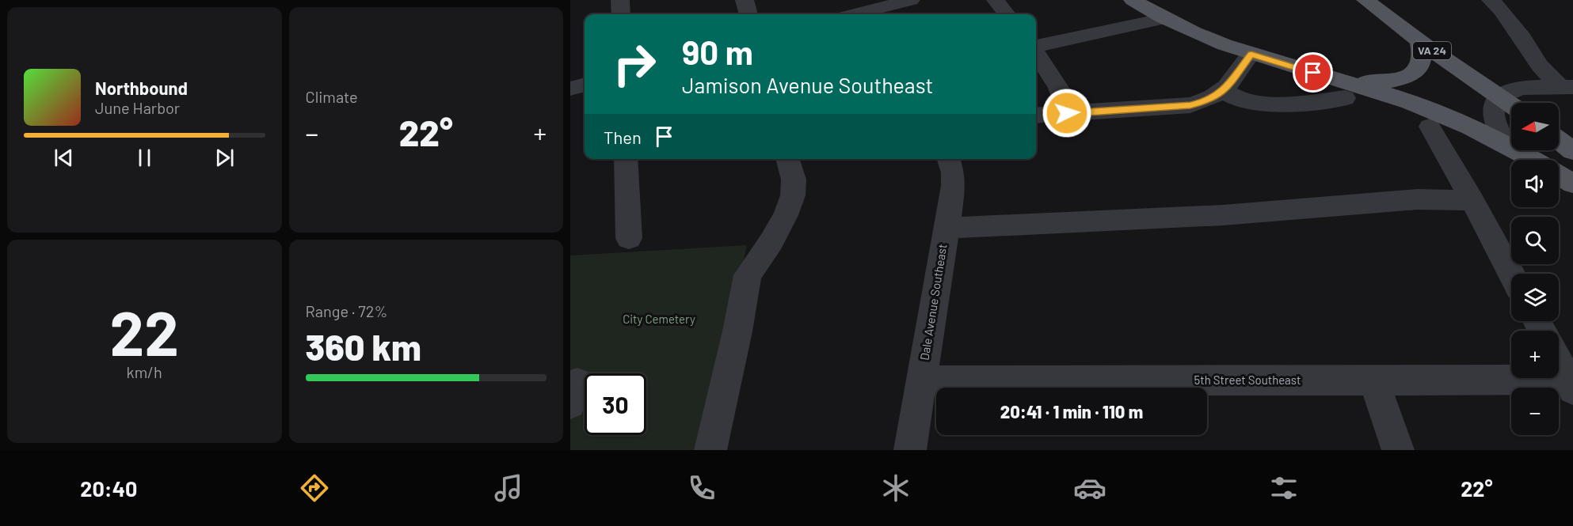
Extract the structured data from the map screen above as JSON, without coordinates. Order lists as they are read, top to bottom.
{
  "streets": {
    "main road": ["VA 24"],
    "street": ["Dale Avenue Southeast", "5th Street Southeast"]
  },
  "crossings": [
    ["Dale Avenue Southeast", "5th Street Southeast"]
  ],
  "parks": ["City Cemetery"],
  "north": "left",
  "page": {
    "tile": [
      "Climate",
      ["22", "km/h"],
      ["Range · 72%", "360 km"]
    ],
    "turn": ["90 m", "Jamison Avenue Southeast"],
    "song": ["Northbound", "June Harbor"],
    "map_buttons": ["+", "−"],
    "heat": ["−", "22°", "+"],
    "then": "Then",
    "limit": "30",
    "trip": "20:41 · 1 min · 110 m",
    "tabs": ["20:40", "22°"]
  }
}
